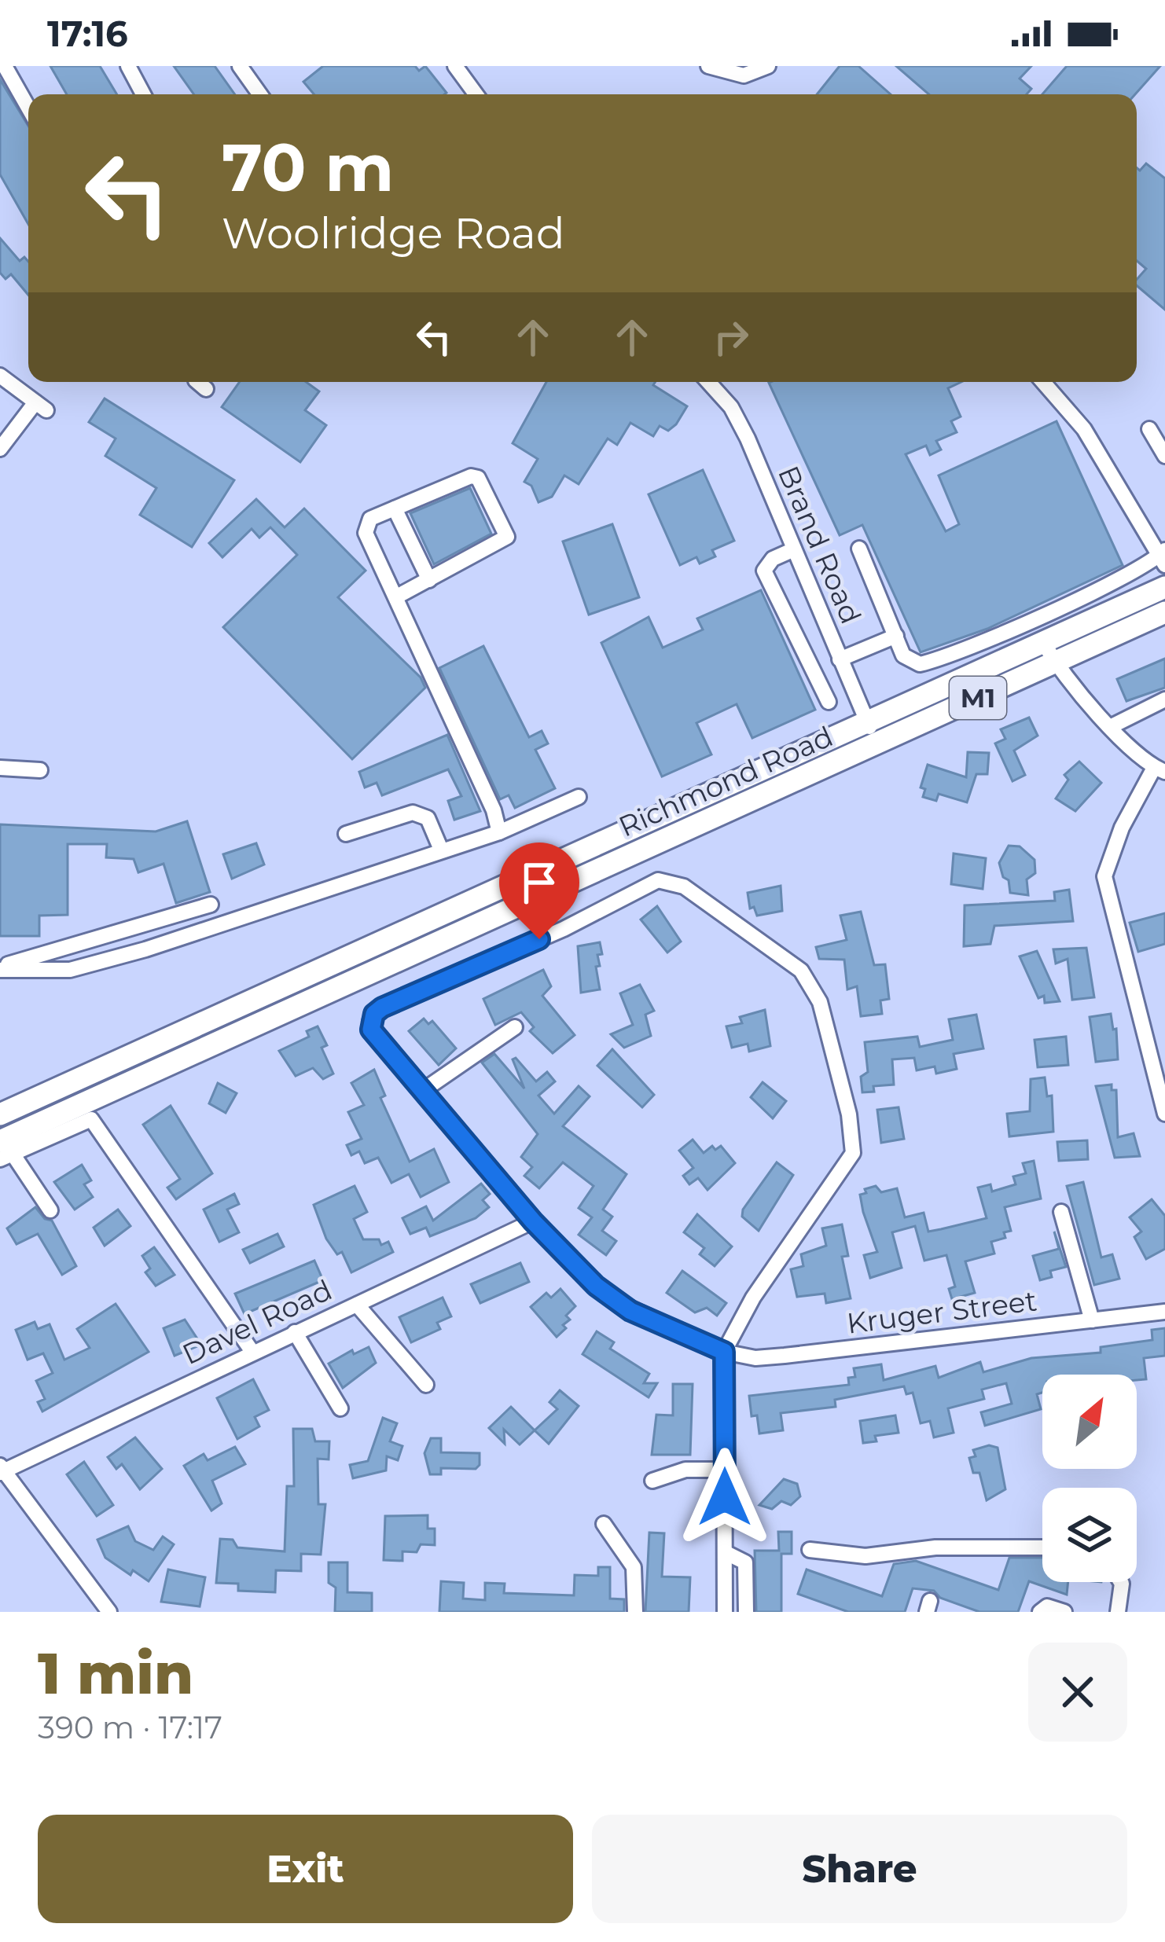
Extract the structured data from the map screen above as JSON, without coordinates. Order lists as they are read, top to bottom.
{
  "streets": {
    "highway": ["M1", "Richmond Road"],
    "street": ["Brand Road", "Kruger Street", "Davel Road"]
  },
  "crossings": [
    ["Brand Road", "Richmond Road"],
    ["Kruger Street", "Davel Road"]
  ],
  "north": "top right",
  "page": {
    "status": "17:16",
    "turn": ["70 m", "Woolridge Road"],
    "heading": ["1 min", "390 m · 17:17"],
    "buttons": ["Exit", "Share"]
  }
}
